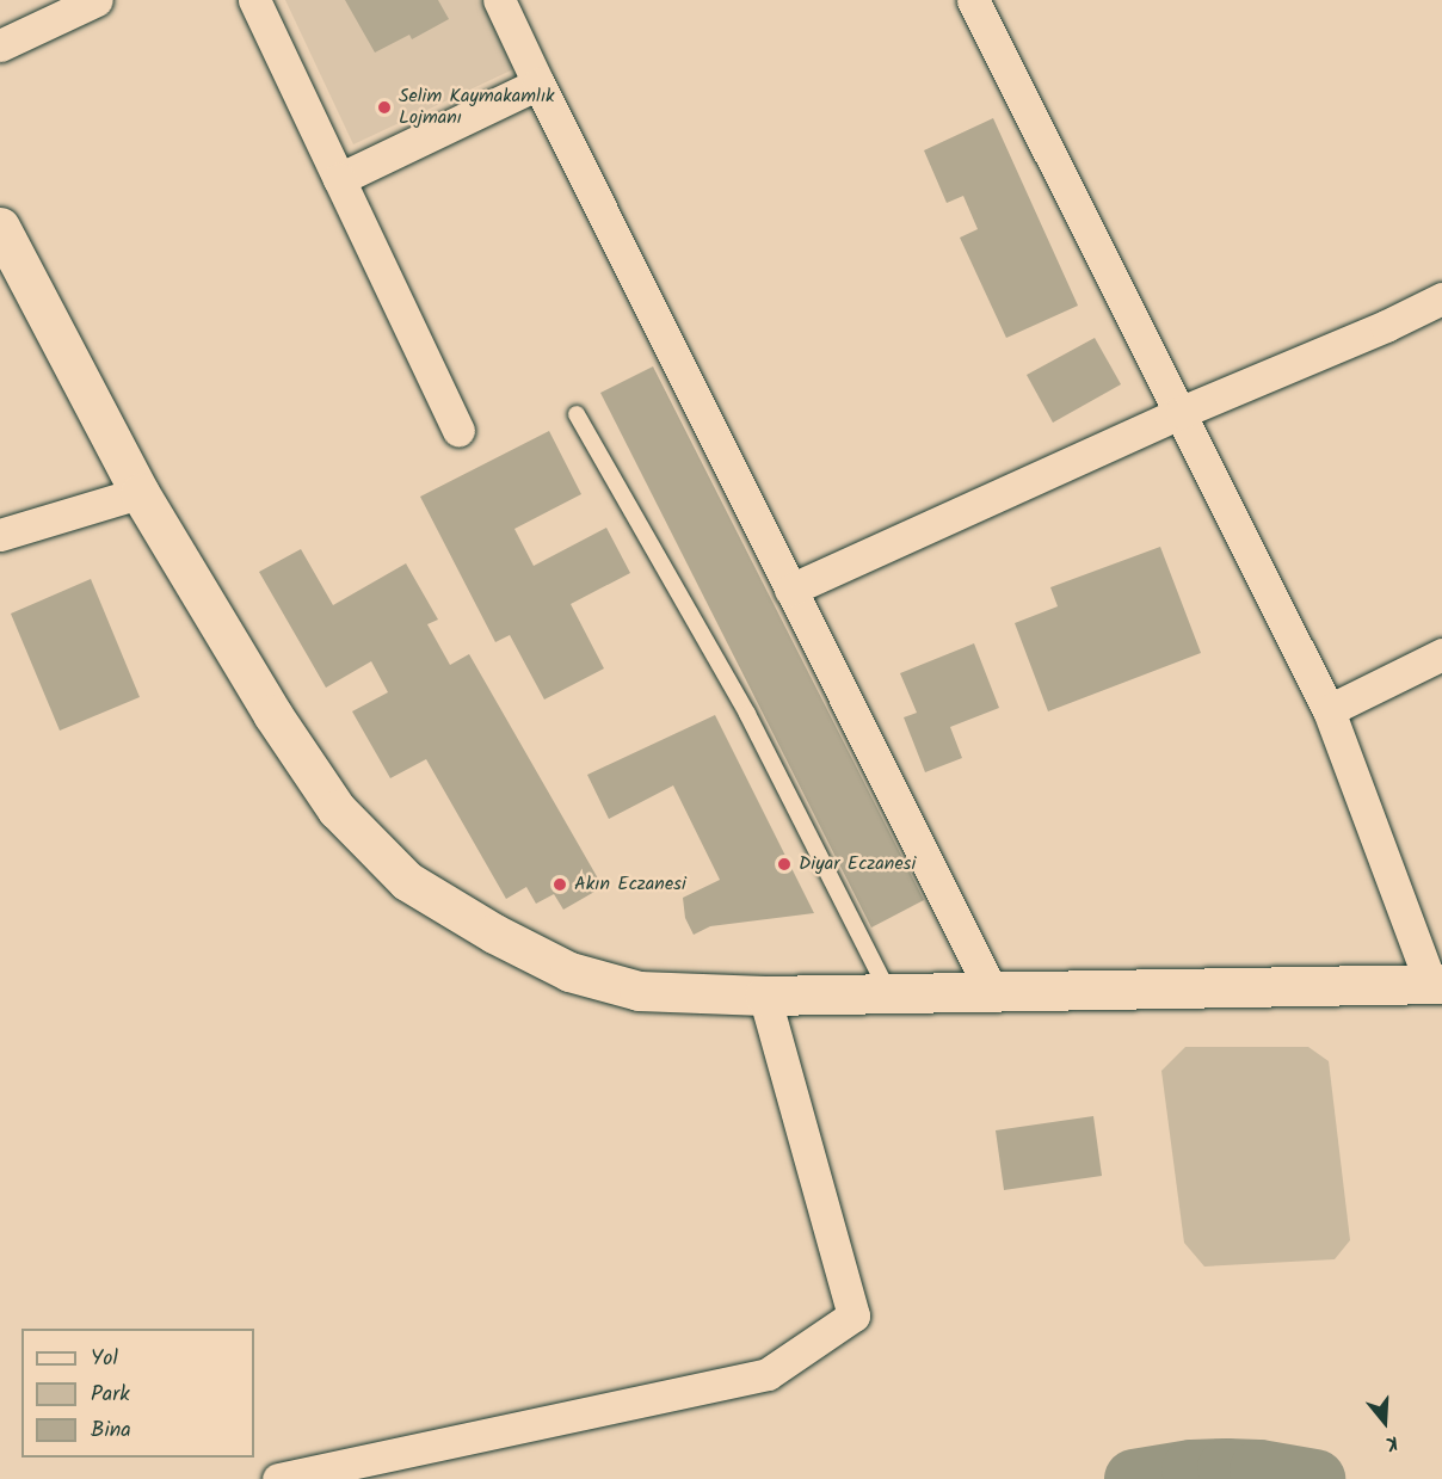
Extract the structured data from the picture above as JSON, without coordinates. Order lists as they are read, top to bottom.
{
  "places": ["Selim Kaymakamlık Lojmanı", "Diyar Eczanesi", "Akın Eczanesi"],
  "legend": ["Yol", "Park", "Bina"],
  "north": "bottom"
}
